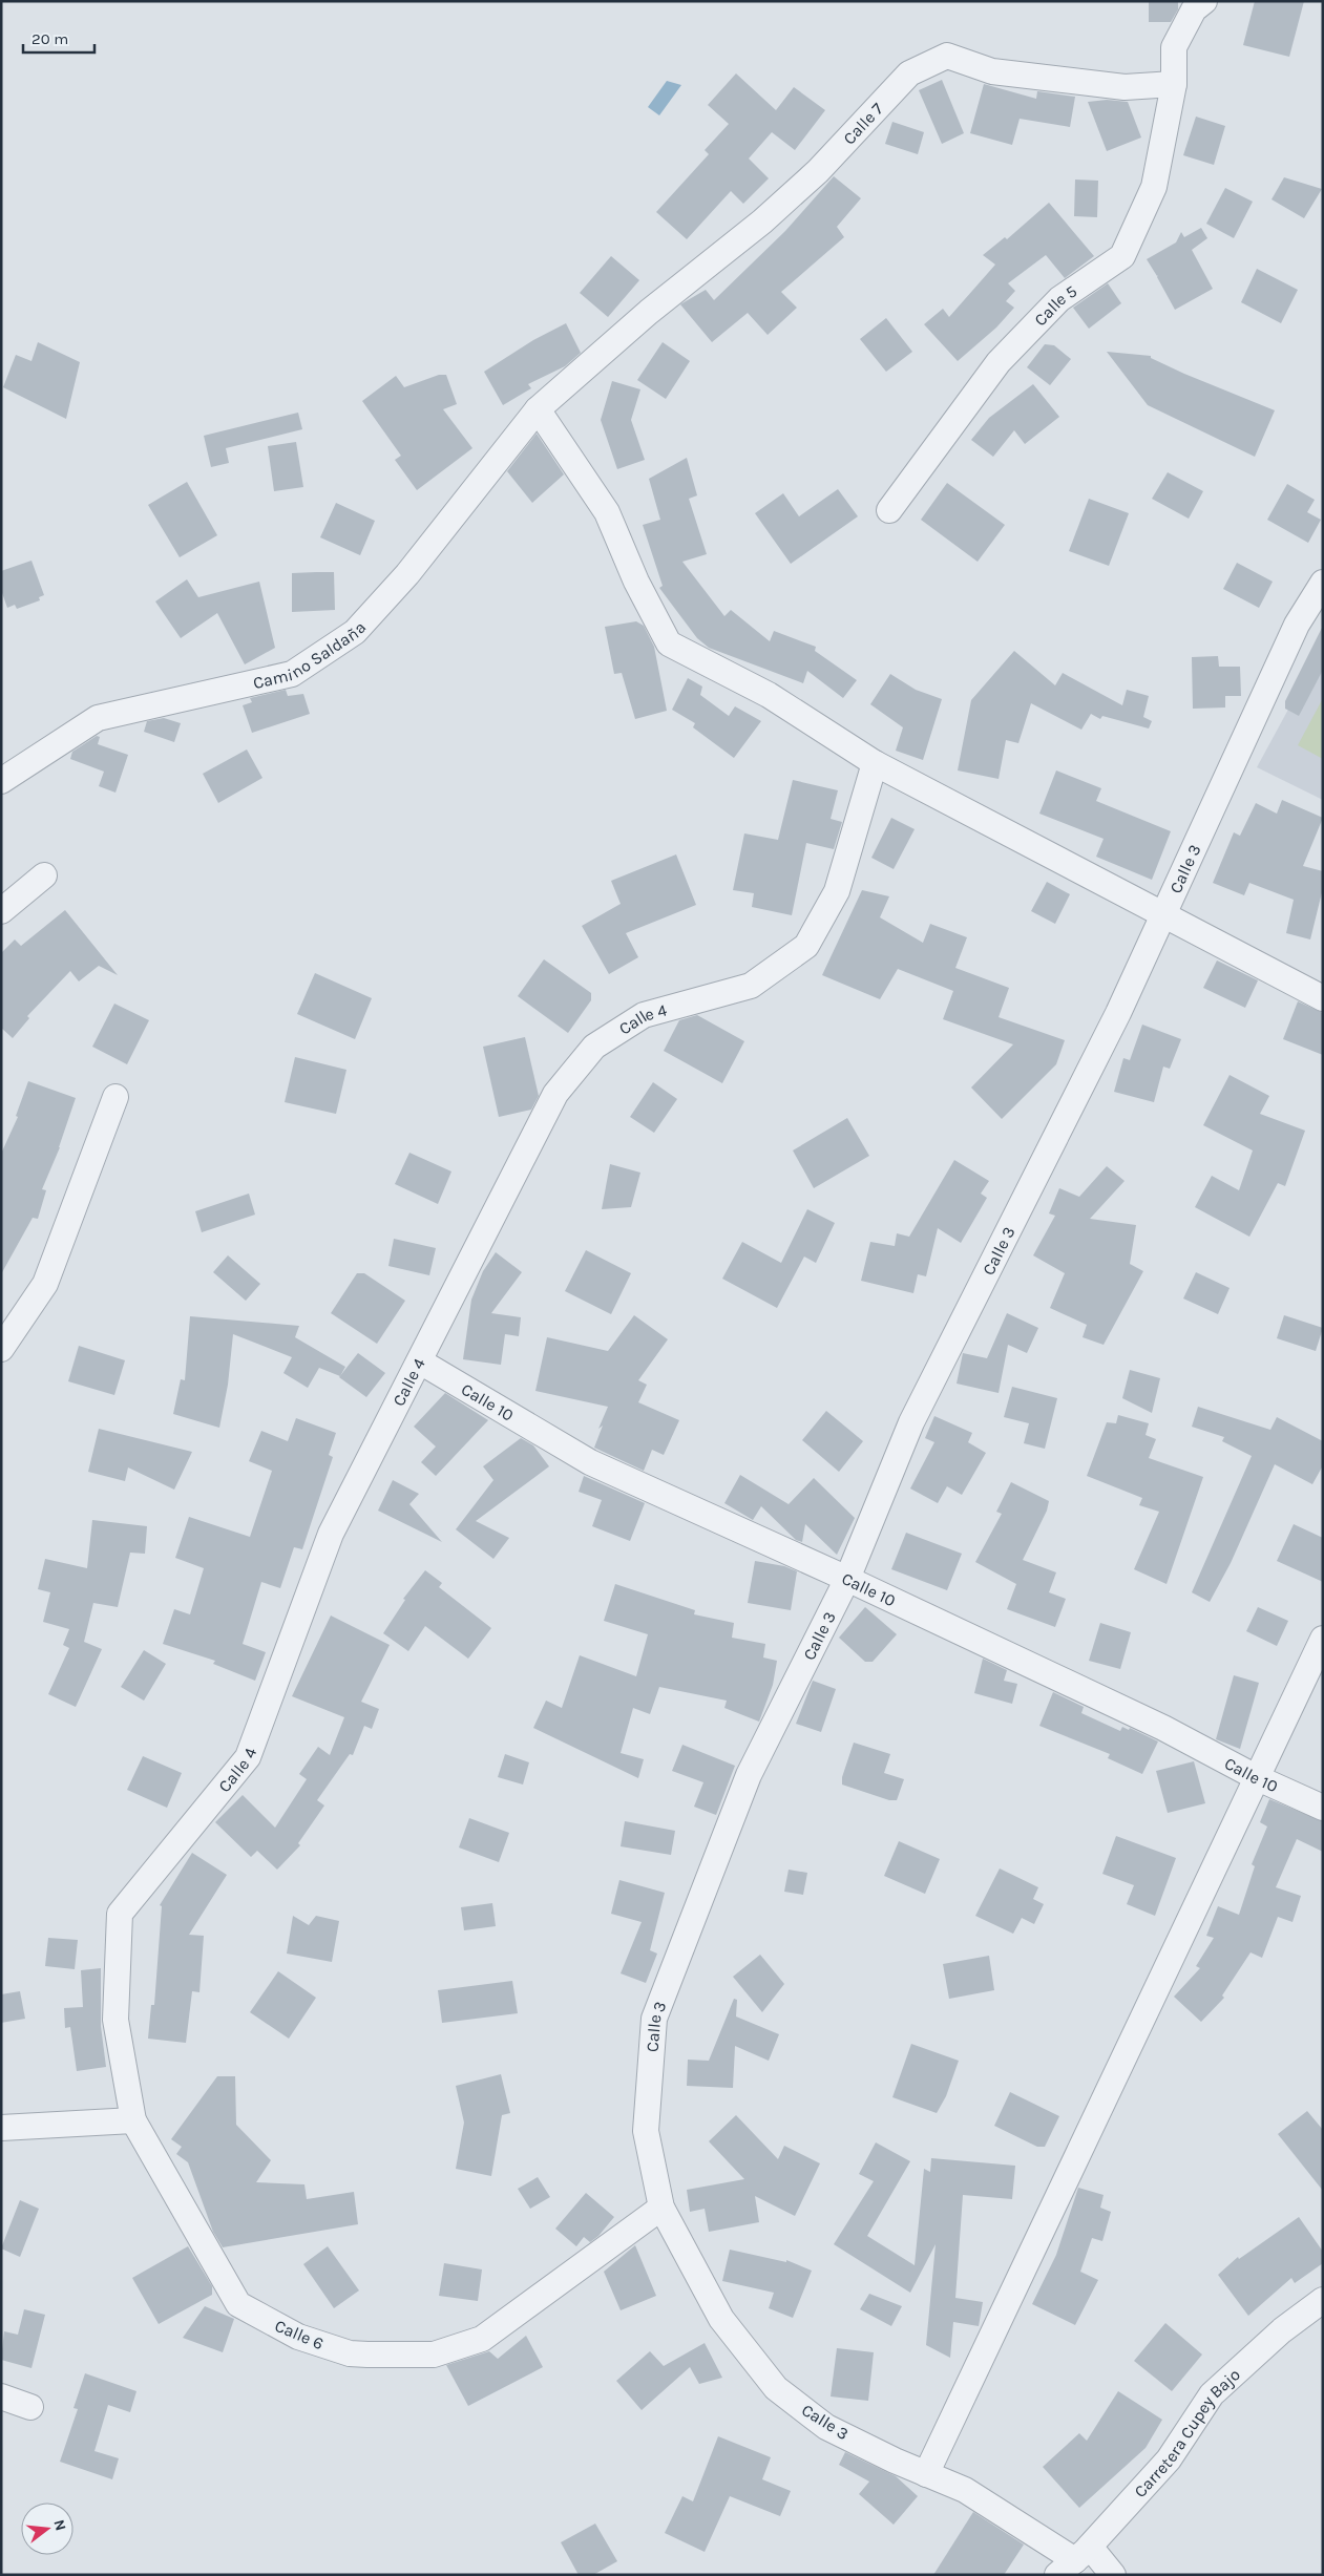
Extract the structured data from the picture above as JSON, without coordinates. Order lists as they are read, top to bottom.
{
  "streets": {
    "street": [
      "Calle 7",
      "Calle 5",
      "Camino Saldaña",
      "Calle 3",
      "Calle 4",
      "Calle 10",
      "Calle 6",
      "Carretera Cupey Bajo"
    ]
  },
  "crossings": [
    ["Calle 7", "Calle 5"],
    ["Calle 7", "Camino Saldaña"],
    ["Calle 3", "Calle 10"],
    ["Calle 3", "Calle 6"],
    ["Calle 3", "Carretera Cupey Bajo"],
    ["Calle 4", "Calle 10"],
    ["Calle 4", "Calle 6"]
  ],
  "scale_bar": "20 m",
  "north": "right"
}
